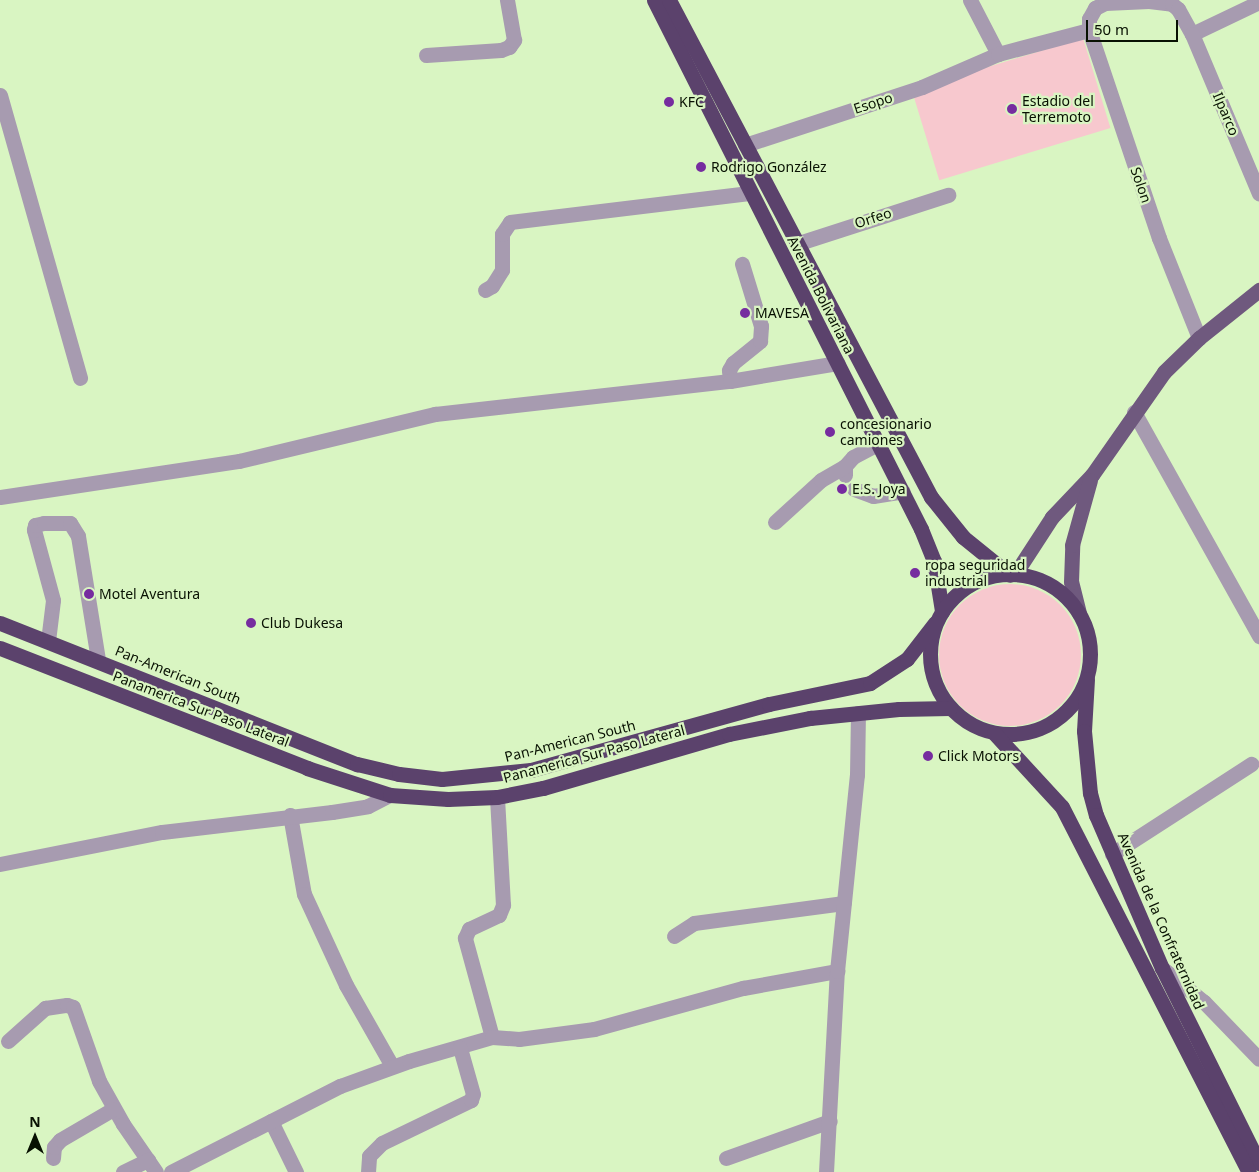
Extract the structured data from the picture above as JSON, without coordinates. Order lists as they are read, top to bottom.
{
  "streets": {
    "highway": [
      "Avenida Bolivariana",
      "Pan-American South",
      "Panamerica Sur Paso Lateral",
      "Avenida de la Confraternidad"
    ],
    "street": [
      "Esopo",
      "Ilparco",
      "Solon",
      "Orfeo"
    ]
  },
  "crossings": [
    ["Esopo", "Ilparco"],
    ["Esopo", "Solon"],
    ["Esopo", "Avenida Bolivariana"],
    ["Ilparco", "Solon"],
    ["Orfeo", "Avenida Bolivariana"],
    ["Avenida Bolivariana", "Pan-American South"],
    ["Avenida Bolivariana", "Panamerica Sur Paso Lateral"],
    ["Avenida Bolivariana", "Avenida de la Confraternidad"],
    ["Pan-American South", "Panamerica Sur Paso Lateral"],
    ["Pan-American South", "Avenida de la Confraternidad"],
    ["Panamerica Sur Paso Lateral", "Avenida de la Confraternidad"]
  ],
  "places": [
    "KFC",
    "Estadio del Terremoto",
    "Rodrigo González",
    "MAVESA",
    "concesionario camiones",
    "E.S. Joya",
    "ropa seguridad industrial",
    "Motel Aventura",
    "Club Dukesa",
    "Click Motors"
  ],
  "scale_bar": "50 m",
  "north": "top"
}
